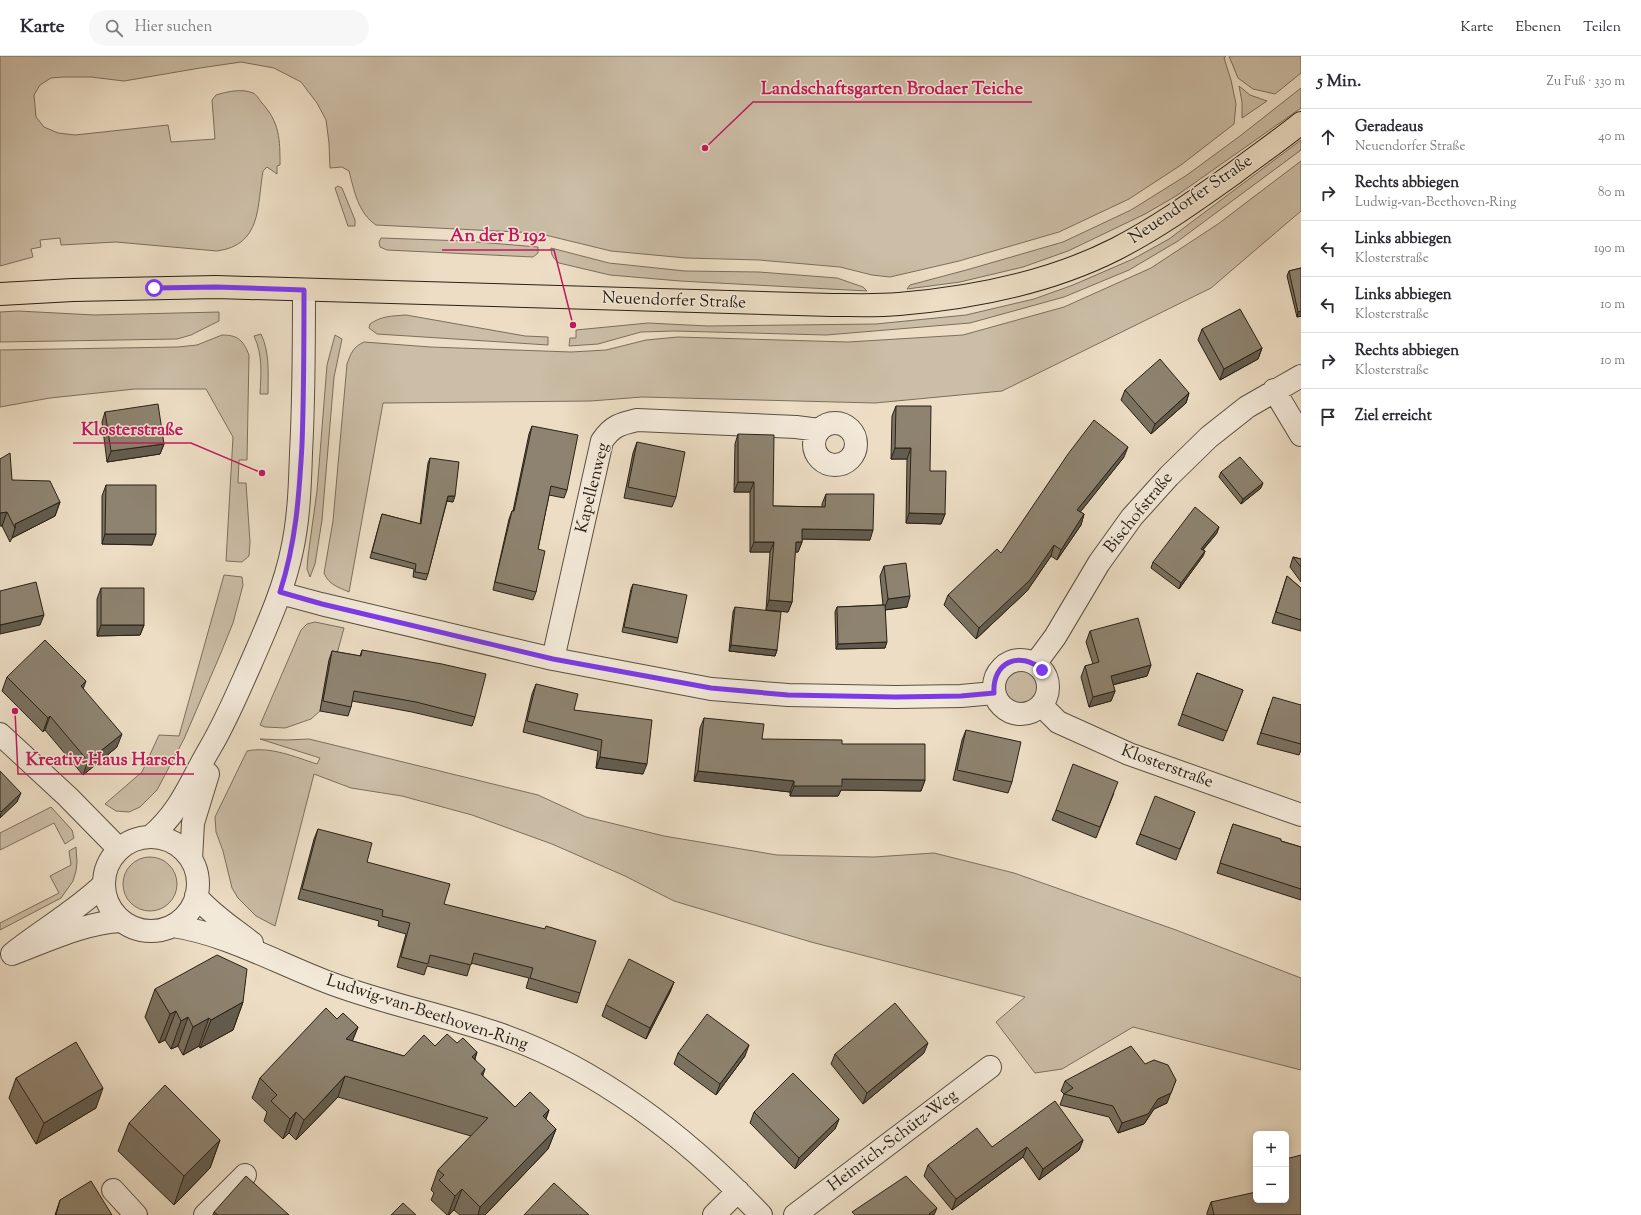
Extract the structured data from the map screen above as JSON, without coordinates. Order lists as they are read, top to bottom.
{
  "streets": {
    "main road": ["Neuendorfer Straße"],
    "street": [
      "Kapellenweg",
      "Bischofstraße",
      "Klosterstraße",
      "Ludwig-van-Beethoven-Ring",
      "Heinrich-Schütz-Weg"
    ]
  },
  "crossings": [
    ["Neuendorfer Straße", "Ludwig-van-Beethoven-Ring"],
    ["Bischofstraße", "Klosterstraße"]
  ],
  "places": [
    "Landschaftsgarten Brodaer Teiche",
    "An der B 192",
    "Klosterstraße",
    "Kreativ-Haus Harsch"
  ],
  "page": {
    "header": "Karte",
    "search": "Hier suchen",
    "nav": ["Karte", "Ebenen", "Teilen"],
    "heading": ["5 Min.", "Zu Fuß · 330 m"],
    "list": [
      ["Geradeaus", "Neuendorfer Straße", "40 m"],
      ["Rechts abbiegen", "Ludwig-van-Beethoven-Ring", "80 m"],
      ["Links abbiegen", "Klosterstraße", "190 m"],
      ["Links abbiegen", "Klosterstraße", "10 m"],
      ["Rechts abbiegen", "Klosterstraße", "10 m"],
      "Ziel erreicht"
    ],
    "map_buttons": ["+", "−"]
  }
}
